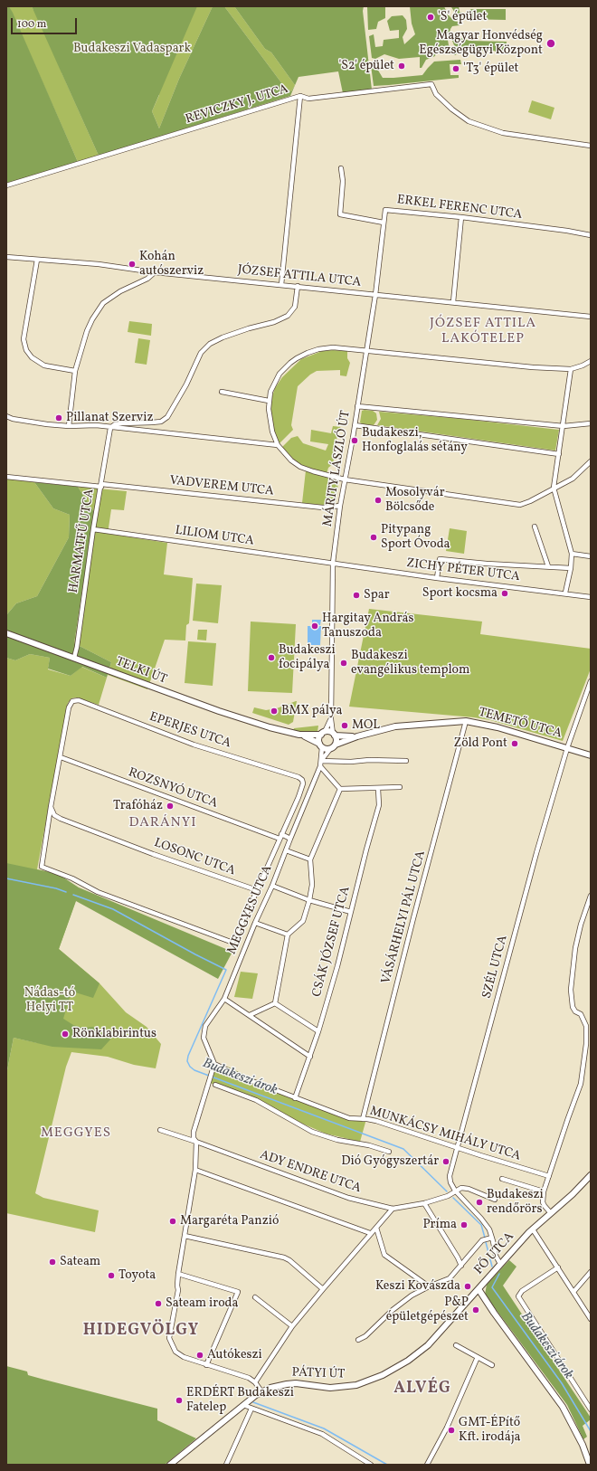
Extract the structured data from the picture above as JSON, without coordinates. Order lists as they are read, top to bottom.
{
  "streets": {
    "main road": [
      "TELKI ÚT",
      "TEMETŐ UTCA",
      "FŐ UTCA",
      "PÁTYI ÚT"
    ],
    "street": [
      "REVICZKY J. UTCA",
      "ERKEL FERENC UTCA",
      "JÓZSEF ATTILA UTCA",
      "MÁRITY LÁSZLÓ ÚT",
      "VADVEREM UTCA",
      "LILIOM UTCA",
      "HARMATFŰ UTCA",
      "ZICHY PÉTER UTCA",
      "EPERJES UTCA",
      "ROZSNYÓ UTCA",
      "LOSONC UTCA",
      "MEGGYES UTCA",
      "VÁSÁRHELYI PÁL UTCA",
      "CSÁK JÓZSEF UTCA",
      "SZÉL UTCA",
      "MUNKÁCSY MIHÁLY UTCA",
      "ADY ENDRE UTCA"
    ]
  },
  "crossings": [
    ["ERKEL FERENC UTCA", "MÁRITY LÁSZLÓ ÚT"],
    ["JÓZSEF ATTILA UTCA", "MÁRITY LÁSZLÓ ÚT"],
    ["MÁRITY LÁSZLÓ ÚT", "VADVEREM UTCA"],
    ["MÁRITY LÁSZLÓ ÚT", "LILIOM UTCA"],
    ["MÁRITY LÁSZLÓ ÚT", "ZICHY PÉTER UTCA"],
    ["MÁRITY LÁSZLÓ ÚT", "TEMETŐ UTCA"],
    ["MÁRITY LÁSZLÓ ÚT", "MEGGYES UTCA"],
    ["VADVEREM UTCA", "HARMATFŰ UTCA"],
    ["LILIOM UTCA", "HARMATFŰ UTCA"],
    ["LILIOM UTCA", "ZICHY PÉTER UTCA"],
    ["HARMATFŰ UTCA", "TELKI ÚT"],
    ["TEMETŐ UTCA", "MEGGYES UTCA"],
    ["TEMETŐ UTCA", "VÁSÁRHELYI PÁL UTCA"],
    ["TEMETŐ UTCA", "SZÉL UTCA"],
    ["EPERJES UTCA", "ROZSNYÓ UTCA"],
    ["ROZSNYÓ UTCA", "MEGGYES UTCA"],
    ["MEGGYES UTCA", "MUNKÁCSY MIHÁLY UTCA"],
    ["VÁSÁRHELYI PÁL UTCA", "MUNKÁCSY MIHÁLY UTCA"],
    ["CSÁK JÓZSEF UTCA", "MUNKÁCSY MIHÁLY UTCA"],
    ["SZÉL UTCA", "MUNKÁCSY MIHÁLY UTCA"],
    ["SZÉL UTCA", "ADY ENDRE UTCA"],
    ["FŐ UTCA", "PÁTYI ÚT"]
  ],
  "districts": [
    "JÓZSEF ATTILA LAKÓTELEP",
    "DARÁNYI",
    "MEGGYES",
    "HIDEGVÖLGY",
    "ALVÉG"
  ],
  "water": ["Budakeszi árok"],
  "parks": ["Budakeszi Vadaspark", "Nádas-tó Helyi TT"],
  "places": [
    "'S' épület",
    "Magyar Honvédség Egészségügyi Központ",
    "'S2' épület",
    "'T3' épület",
    "Kohán autószerviz",
    "Pillanat Szerviz",
    "Budakeszi, Honfoglalás sétány",
    "Mosolyvár Bölcsőde",
    "Pitypang Sport Óvoda",
    "Sport kocsma",
    "Spar",
    "Hargitay András Tanuszoda",
    "Budakeszi focipálya",
    "Budakeszi evangélikus templom",
    "BMX pálya",
    "MOL",
    "Zöld Pont",
    "Trafóház",
    "Rönklabirintus",
    "Dió Gyógyszertár",
    "Budakeszi rendőrörs",
    "Margaréta Panzió",
    "Príma",
    "Sateam",
    "Toyota",
    "Keszi Kovászda",
    "Sateam iroda",
    "P&P épületgépészet",
    "Autókeszi",
    "ERDÉRT Budakeszi Fatelep",
    "GMT-ÉPítő Kft. irodája"
  ],
  "scale_bar": "100 m"
}
